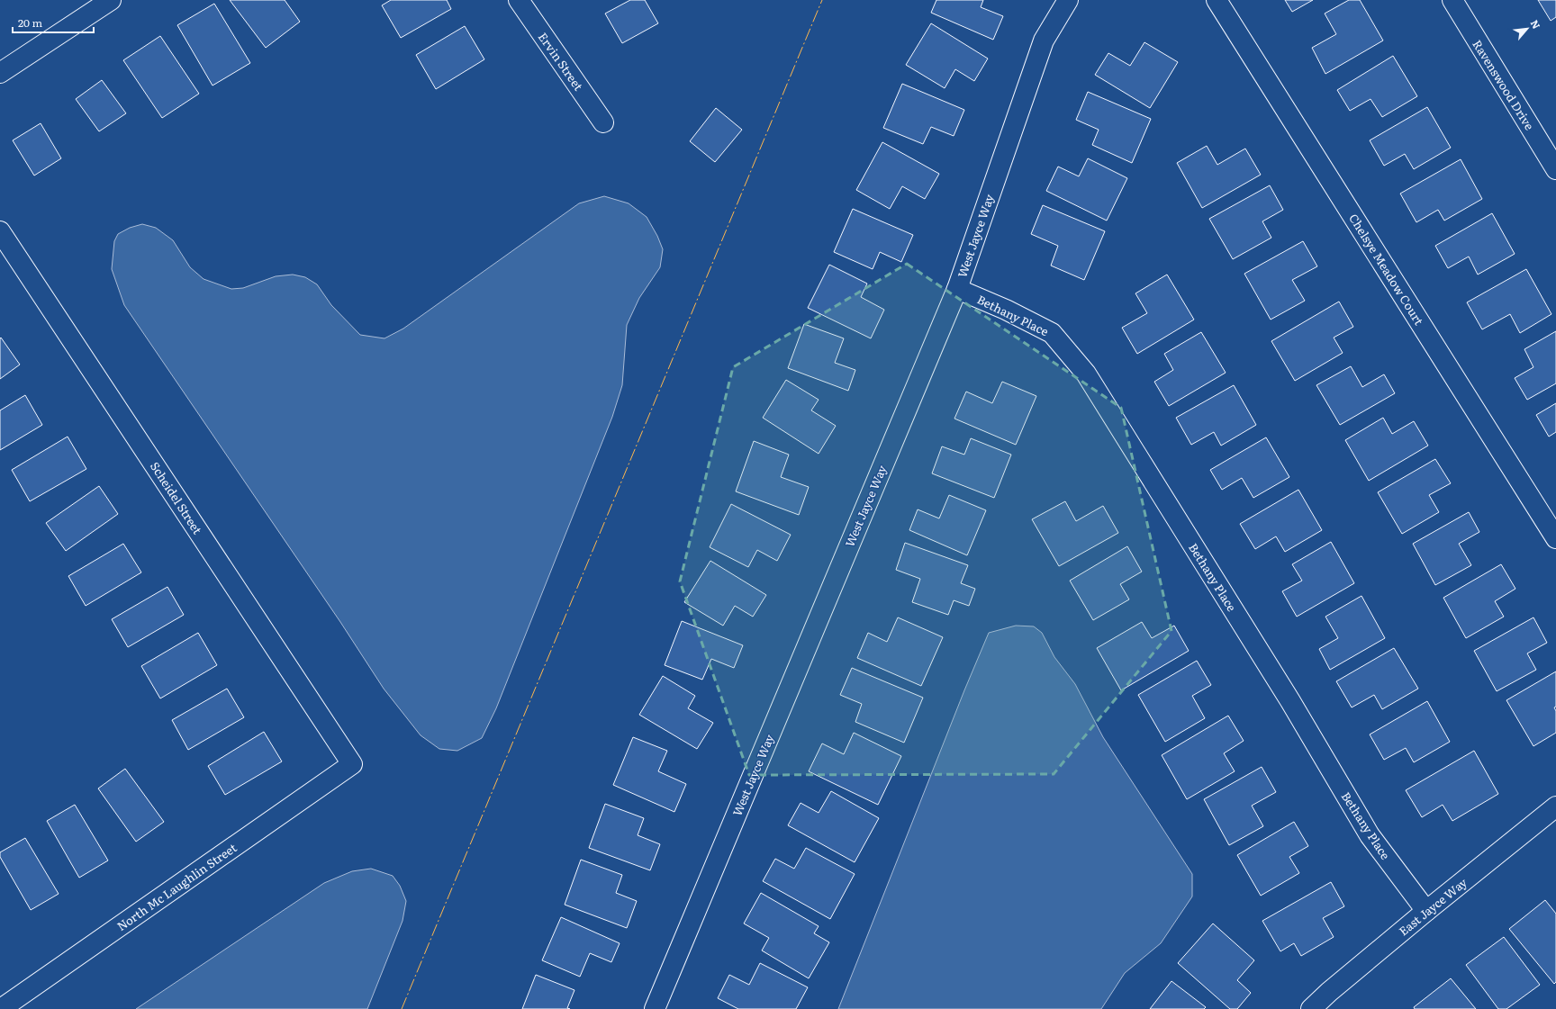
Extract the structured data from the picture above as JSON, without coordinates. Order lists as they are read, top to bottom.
{
  "streets": {
    "street": [
      "Ervin Street",
      "Ravenswood Drive",
      "West Jayce Way",
      "Chelsye Meadow Court",
      "Bethany Place",
      "Scheidel Street",
      "North Mc Laughlin Street",
      "East Jayce Way"
    ]
  },
  "crossings": [
    ["West Jayce Way", "Bethany Place"],
    ["Bethany Place", "East Jayce Way"],
    ["Scheidel Street", "North Mc Laughlin Street"]
  ],
  "scale_bar": "20 m",
  "north": "top right"
}
